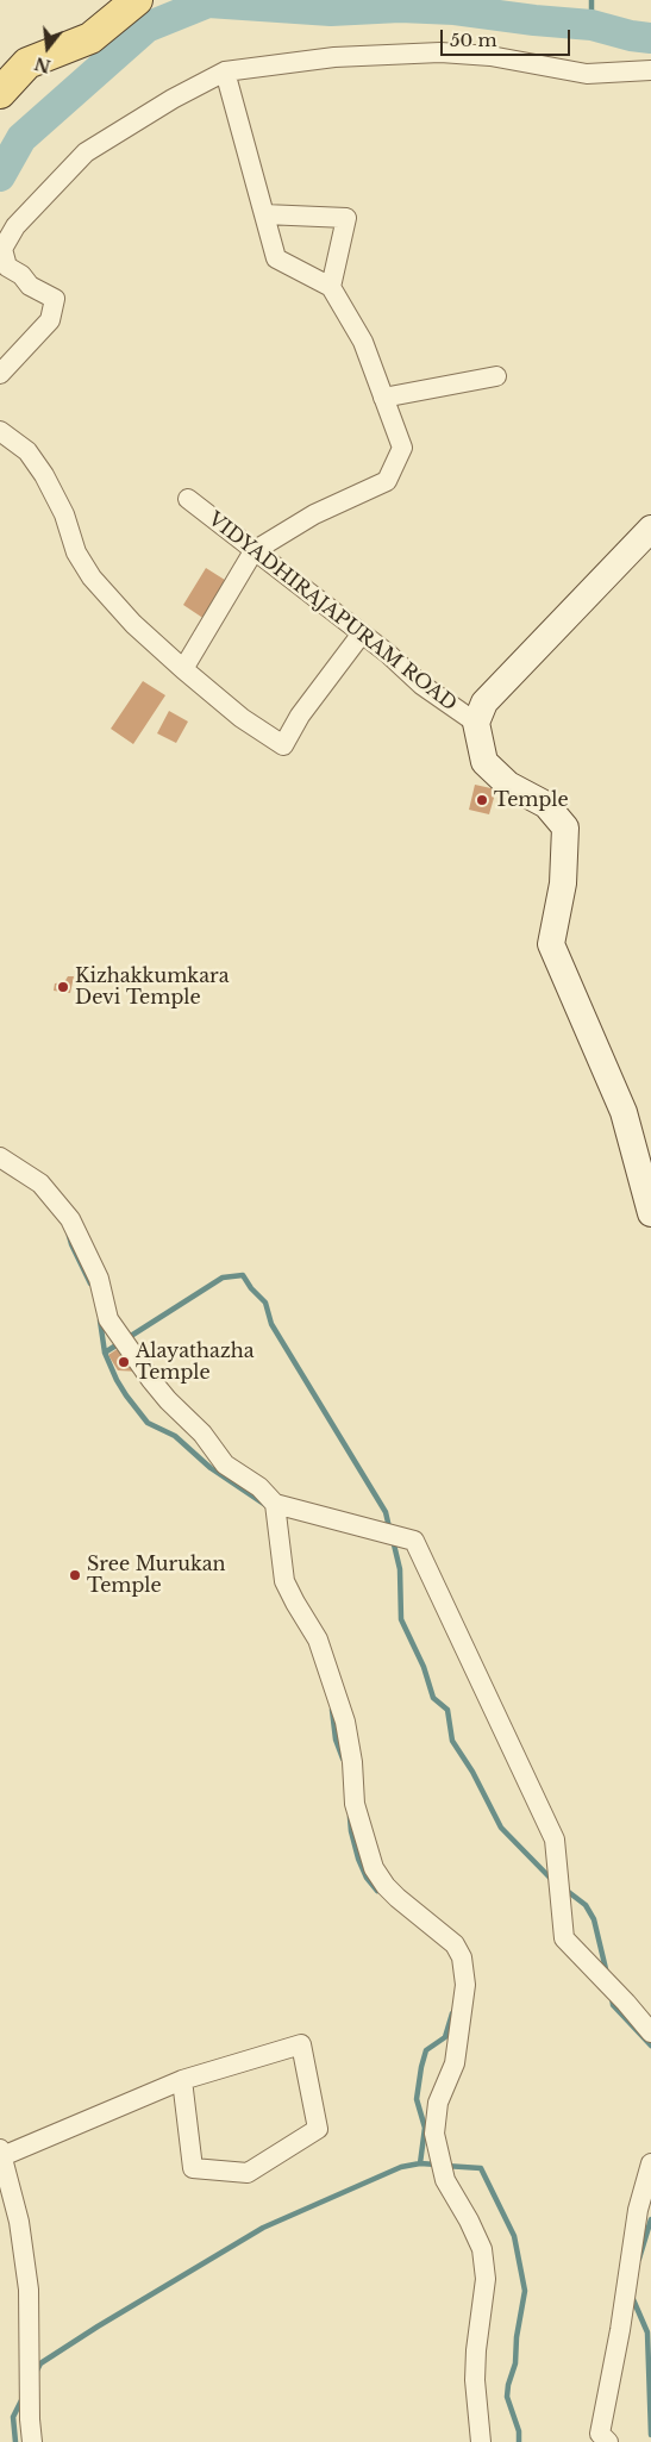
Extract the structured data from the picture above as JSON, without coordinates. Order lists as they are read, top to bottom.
{
  "streets": {
    "street": ["VIDYADHIRAJAPURAM ROAD"]
  },
  "places": [
    "Temple",
    "Kizhakkumkara Devi Temple",
    "Alayathazha Temple",
    "Sree Murukan Temple"
  ],
  "scale_bar": "50 m",
  "north": "bottom"
}
